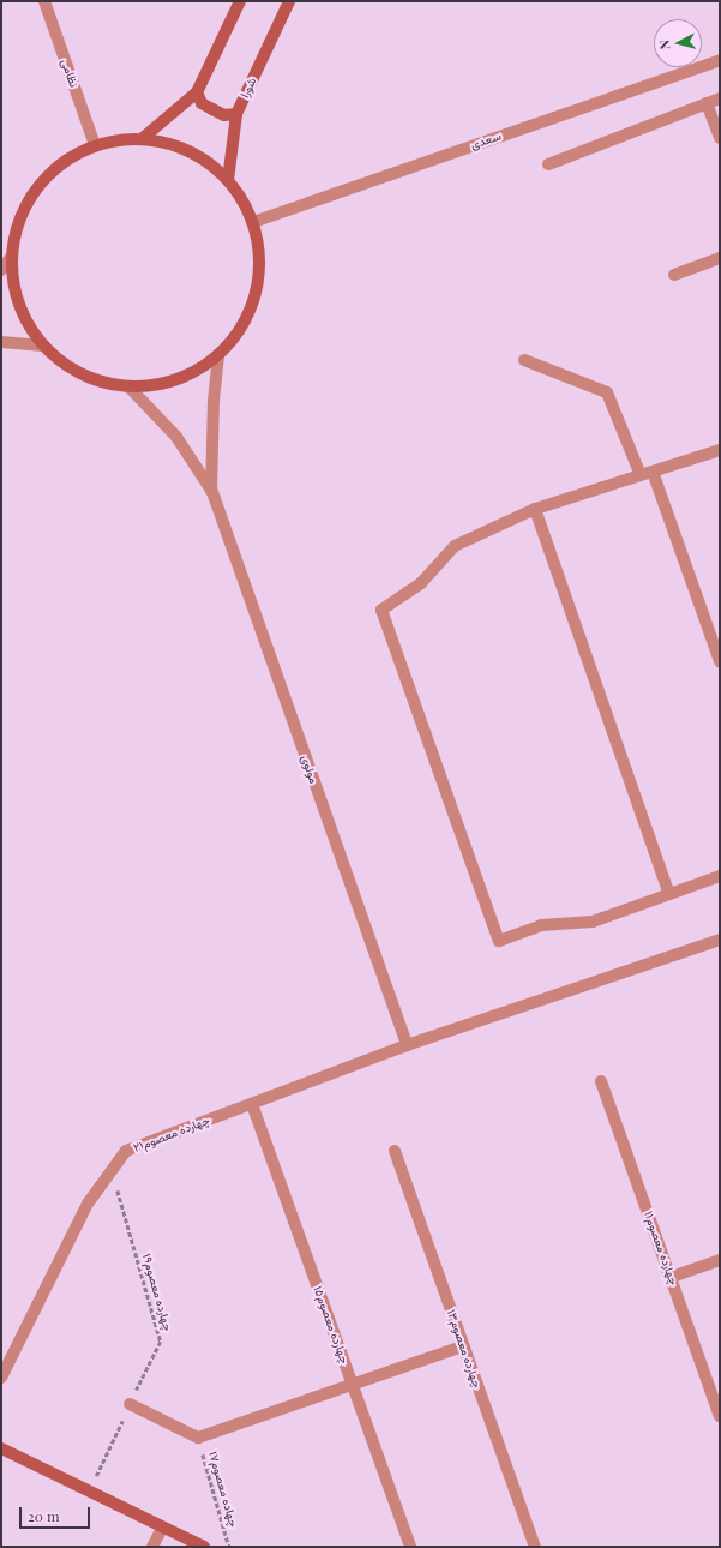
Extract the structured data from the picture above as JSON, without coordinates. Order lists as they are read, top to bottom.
{
  "streets": {
    "street": [
      "نظامی",
      "شورا",
      "سعدی",
      "مولوی",
      "چهارده معصوم۲۱",
      "چهارده معصوم۱۱",
      "چهارده معصوم۱۵",
      "چهارده معصوم۱۳"
    ],
    "path": ["چهارده معصوم۱۹", "چهاده معصوم۱۷"]
  },
  "crossings": [
    ["مولوی", "چهارده معصوم۲۱"],
    ["چهارده معصوم۲۱", "چهارده معصوم۱۹"],
    ["چهارده معصوم۲۱", "چهارده معصوم۱۵"]
  ],
  "scale_bar": "20 m",
  "north": "left"
}
